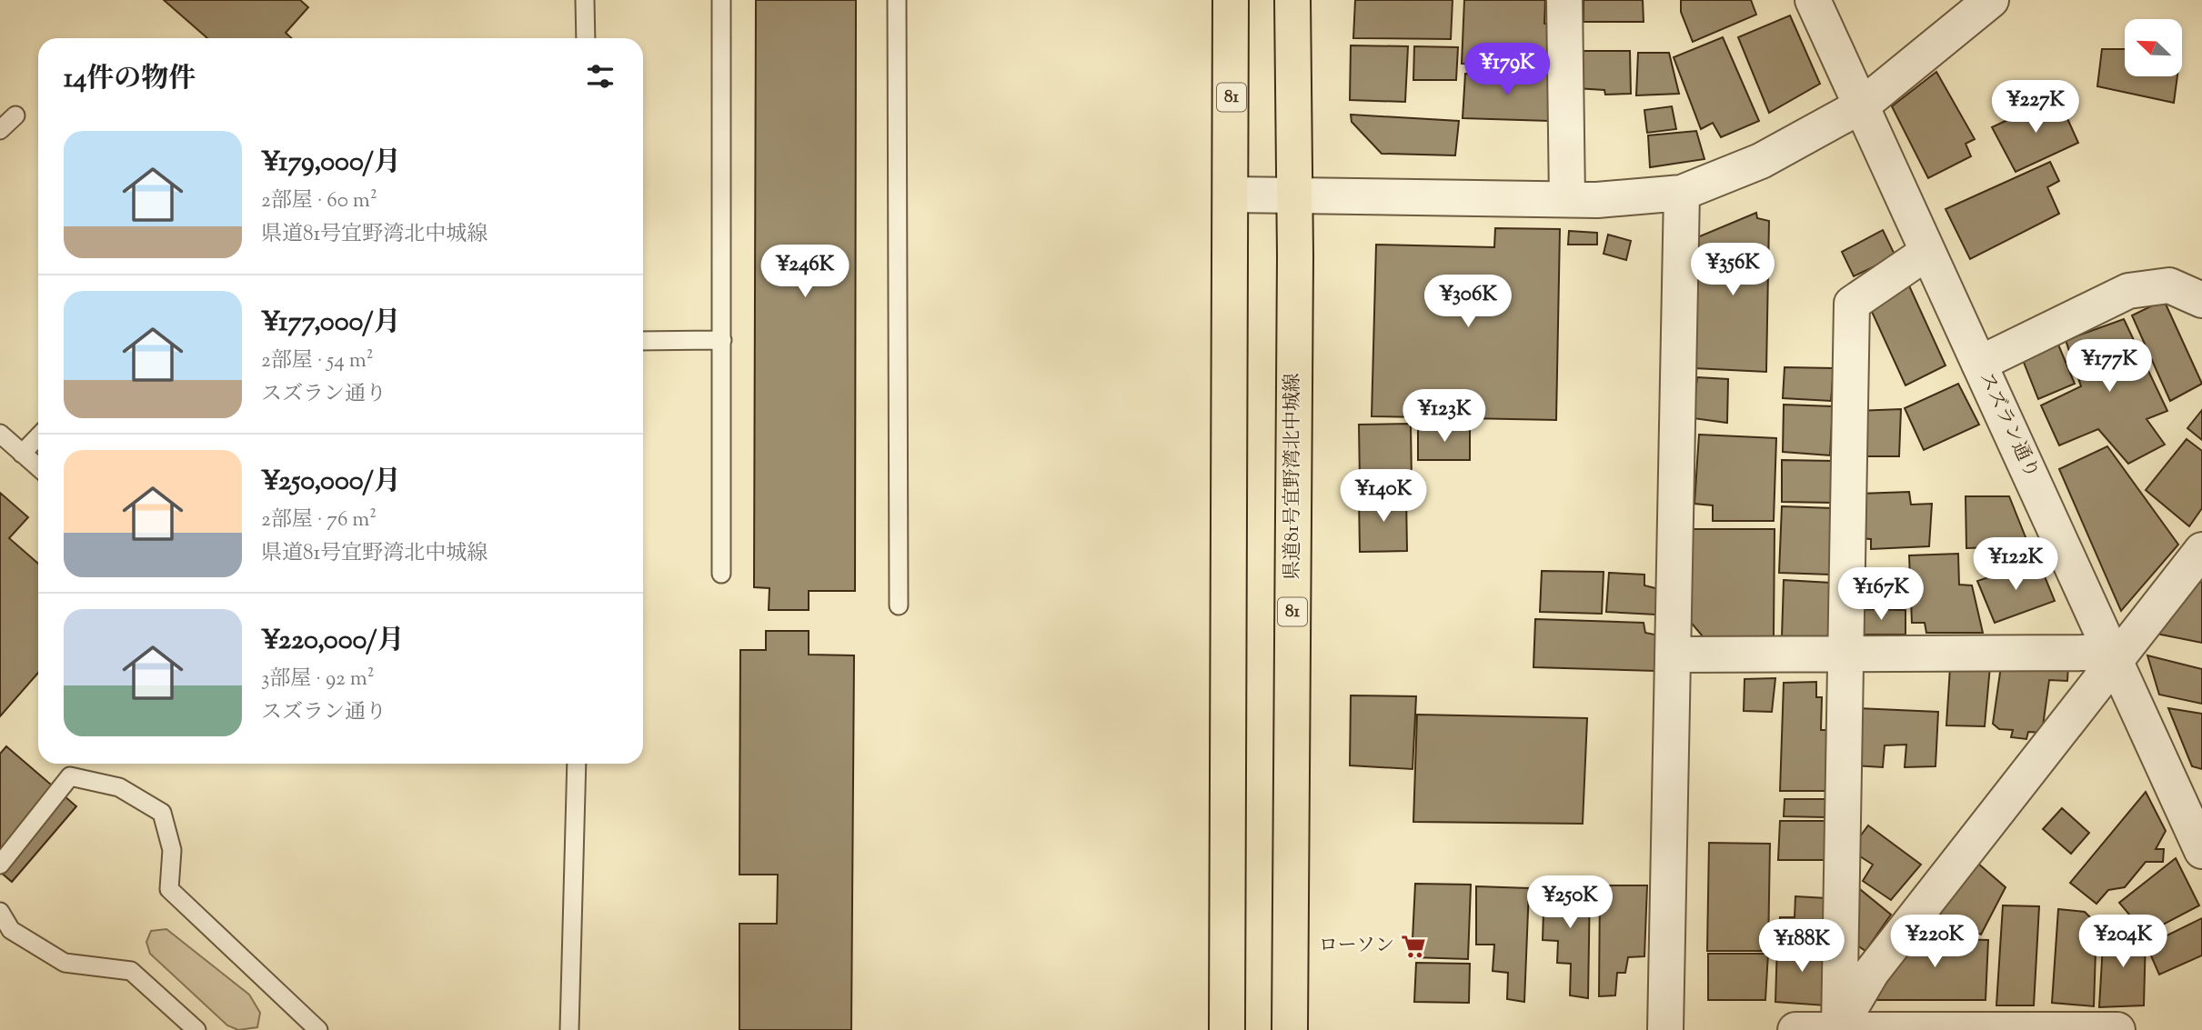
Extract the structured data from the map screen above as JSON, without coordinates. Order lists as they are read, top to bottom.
{
  "streets": {
    "main road": ["81", "県道81号宜野湾北中城線"],
    "street": ["スズラン通り"]
  },
  "places": {
    "supermarket": ["ローソン"]
  },
  "north": "top left",
  "page": {
    "heading": "14件の物件",
    "price": [
      "¥179K",
      "¥227K",
      "¥356K",
      "¥246K",
      "¥306K",
      "¥177K",
      "¥123K",
      "¥140K",
      "¥122K",
      "¥167K",
      "¥250K",
      "¥220K",
      "¥204K",
      "¥188K"
    ],
    "list": [
      {
        "name": "¥179,000/月",
        "note": "2部屋 · 60 m² · 県道81号宜野湾北中城線"
      },
      {
        "name": "¥177,000/月",
        "note": "2部屋 · 54 m² · スズラン通り"
      },
      {
        "name": "¥250,000/月",
        "note": "2部屋 · 76 m² · 県道81号宜野湾北中城線"
      },
      {
        "name": "¥220,000/月",
        "note": "3部屋 · 92 m² · スズラン通り"
      }
    ]
  }
}
